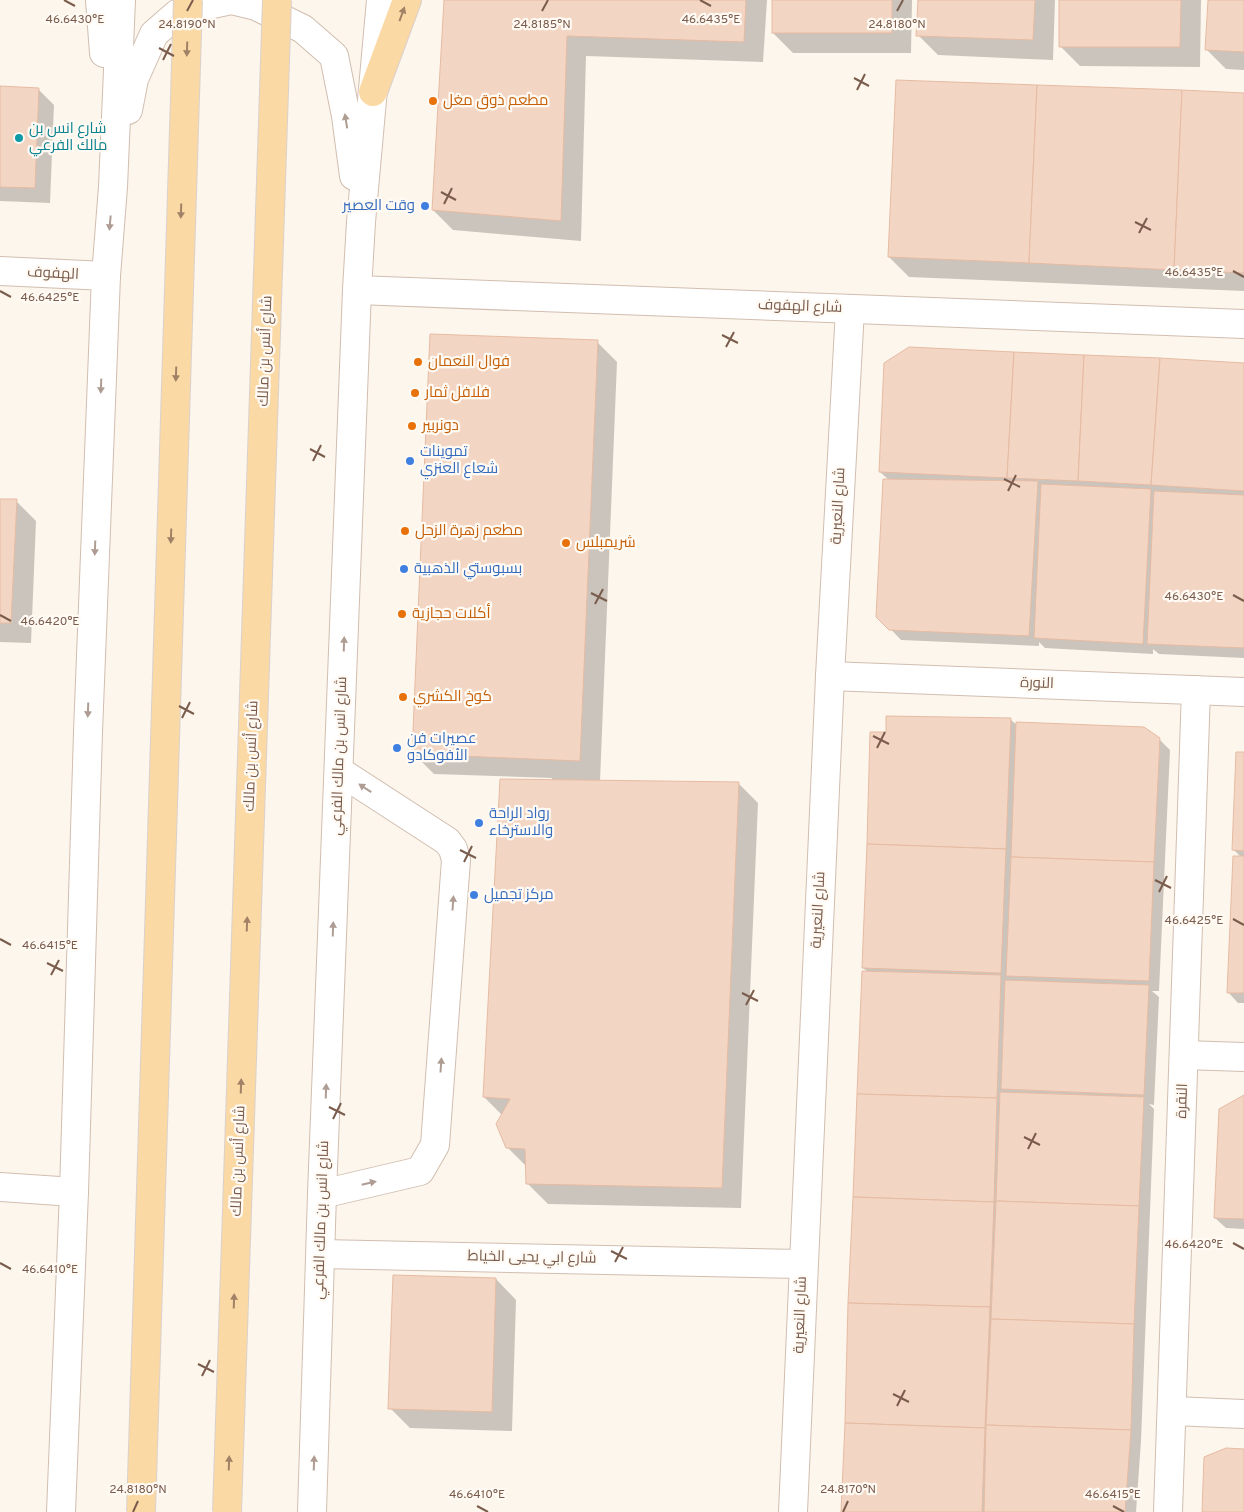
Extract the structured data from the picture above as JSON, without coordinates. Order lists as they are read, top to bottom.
{
  "streets": {
    "main road": ["شارع أنس بن مالك"],
    "street": [
      "الهفوف",
      "شارع الهفوف",
      "شارع النعيرية",
      "النورة",
      "شارع انس بن مالك الفرعي",
      "النقرة",
      "شارع ابي يحيى الخياط"
    ]
  },
  "crossings": [
    ["شارع الهفوف", "شارع النعيرية"],
    ["شارع الهفوف", "شارع انس بن مالك الفرعي"],
    ["شارع النعيرية", "النورة"],
    ["شارع النعيرية", "شارع ابي يحيى الخياط"],
    ["النورة", "النقرة"],
    ["شارع انس بن مالك الفرعي", "شارع ابي يحيى الخياط"]
  ],
  "one_way": ["شارع انس بن مالك الفرعي"],
  "places": [
    "مطعم ذوق مغل",
    "شارع انس بن مالك الفرعي",
    "وقت العصير",
    "فوال النعمان",
    "فلافل ثمار",
    "دونربير",
    "تموينات شعاع العنزي",
    "مطعم زهرة الزحل",
    "شريمبلس",
    "بسبوستي الذهبية",
    "أكلات حجازية",
    "كوخ الكشري",
    "عصيرات فن الأفوكادو",
    "رواد الراحة والاسترخاء",
    "مركز تجميل"
  ],
  "coordinates": [
    "46.6430°E",
    "46.6435°E",
    "24.8190°N",
    "24.8185°N",
    "24.8180°N",
    "46.6425°E",
    "46.6420°E",
    "46.6415°E",
    "46.6410°E",
    "24.8170°N"
  ]
}
